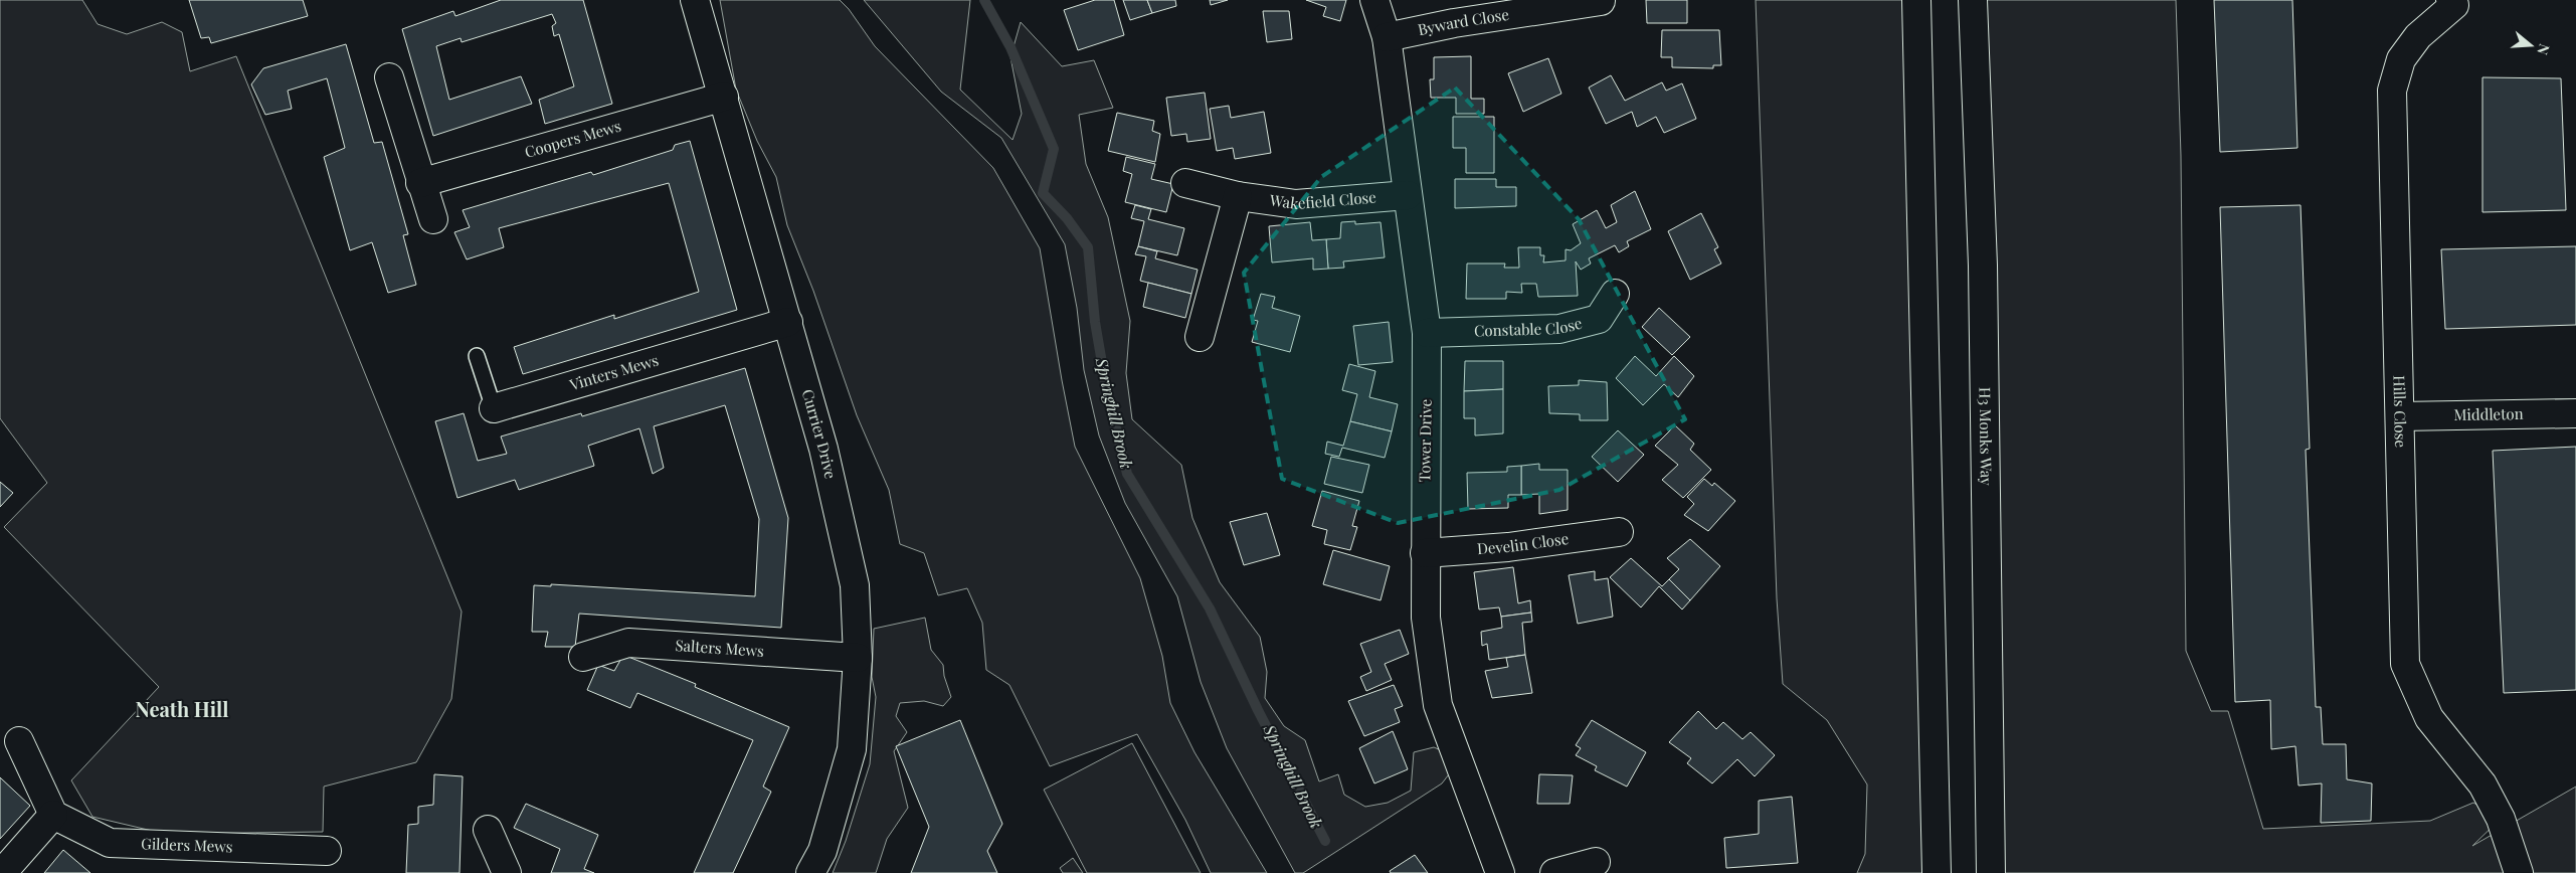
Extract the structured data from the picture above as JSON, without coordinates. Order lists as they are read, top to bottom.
{
  "streets": {
    "street": [
      "Byward Close",
      "Coopers Mews",
      "Wakefield Close",
      "Constable Close",
      "Vinters Mews",
      "Hills Close",
      "Middleton",
      "Currier Drive",
      "H3 Monks Way",
      "Tower Drive",
      "Develin Close",
      "Salters Mews",
      "Gilders Mews"
    ]
  },
  "crossings": [
    ["Byward Close", "Tower Drive"],
    ["Coopers Mews", "Currier Drive"],
    ["Wakefield Close", "Tower Drive"],
    ["Constable Close", "Tower Drive"],
    ["Vinters Mews", "Currier Drive"],
    ["Hills Close", "Middleton"],
    ["Currier Drive", "Salters Mews"],
    ["Tower Drive", "Develin Close"]
  ],
  "districts": ["Neath Hill"],
  "water": ["Springhill Brook"],
  "north": "right"
}
